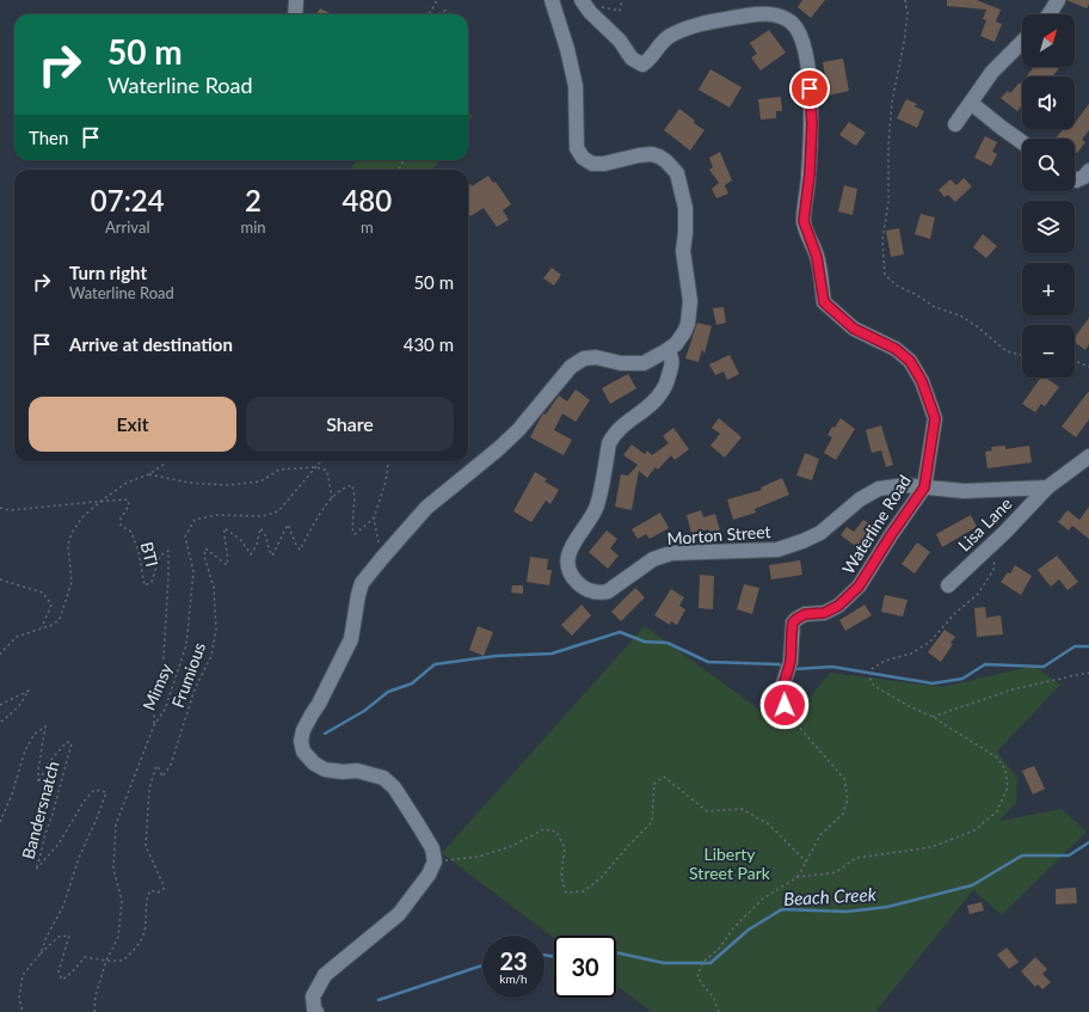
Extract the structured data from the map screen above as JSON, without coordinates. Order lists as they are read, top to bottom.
{
  "streets": {
    "street": ["Waterline Road", "Lisa Lane", "Morton Street"],
    "path": [
      "BTI",
      "Frumious",
      "Mimsy",
      "Bandersnatch"
    ]
  },
  "crossings": [
    ["Waterline Road", "Morton Street"],
    ["Lisa Lane", "Morton Street"],
    ["BTI", "Mimsy"],
    ["Frumious", "Mimsy"],
    ["Frumious", "Bandersnatch"]
  ],
  "water": ["Beach Creek"],
  "parks": ["Liberty Street Park"],
  "north": "top right",
  "page": {
    "map_buttons": ["+", "−"],
    "turn": ["50 m", "Waterline Road"],
    "then": "Then",
    "eta": [
      "07:24",
      "Arrival",
      "2",
      "min",
      "480",
      "m"
    ],
    "list": [
      {
        "name": "Turn right",
        "note": "Waterline Road",
        "value": "50 m"
      },
      {
        "name": "Arrive at destination",
        "value": "430 m"
      }
    ],
    "buttons": ["Exit", "Share"],
    "speed": "23 km/h",
    "limit": "30"
  }
}
